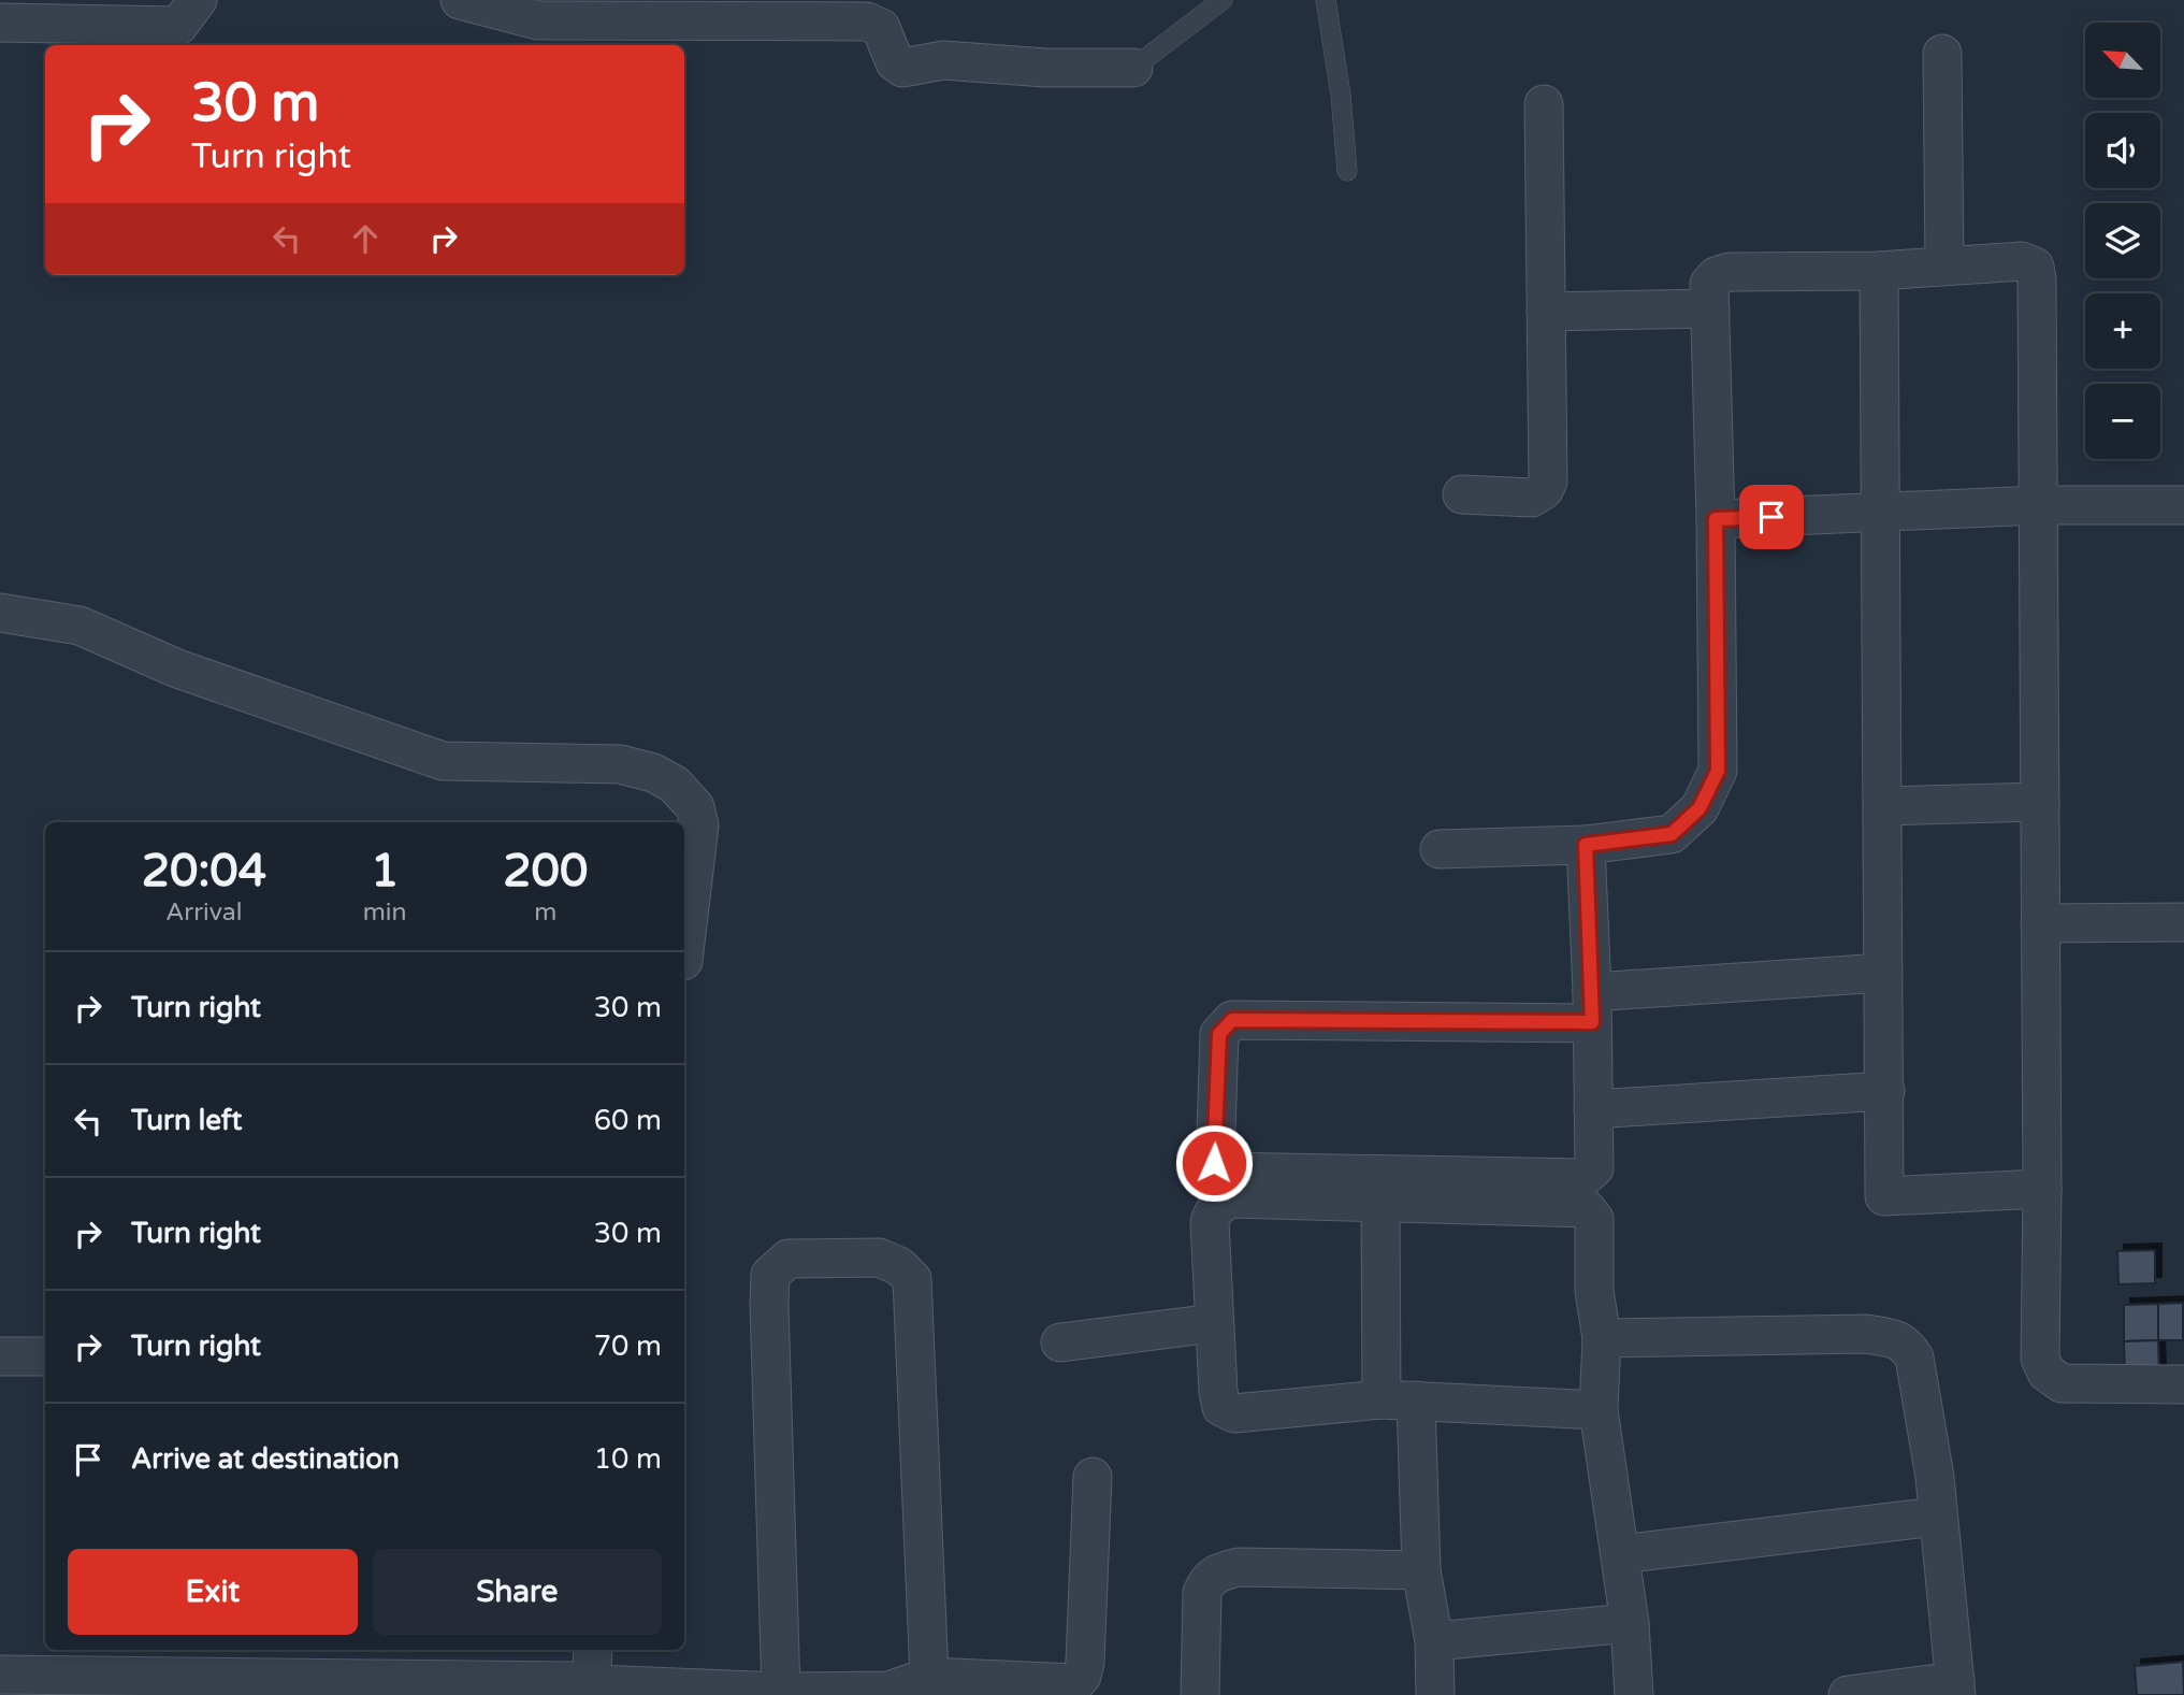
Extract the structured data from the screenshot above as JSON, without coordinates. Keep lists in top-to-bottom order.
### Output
{
  "north": "top left",
  "page": {
    "map_buttons": ["+", "−"],
    "turn": ["30 m", "Turn right"],
    "eta": [
      "20:04",
      "Arrival",
      "1",
      "min",
      "200",
      "m"
    ],
    "list": [
      {
        "name": "Turn right",
        "value": "30 m"
      },
      {
        "name": "Turn left",
        "value": "60 m"
      },
      {
        "name": "Turn right",
        "value": "30 m"
      },
      {
        "name": "Turn right",
        "value": "70 m"
      },
      {
        "name": "Arrive at destination",
        "value": "10 m"
      }
    ],
    "buttons": ["Exit", "Share"]
  }
}
